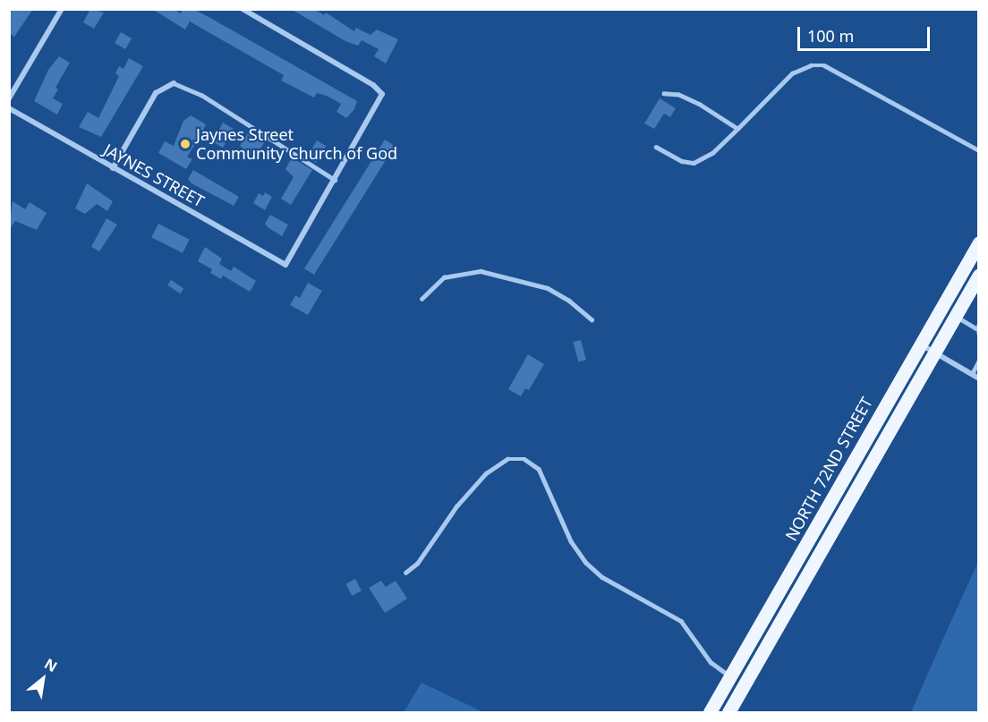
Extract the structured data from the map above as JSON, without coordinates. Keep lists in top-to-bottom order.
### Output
{
  "streets": {
    "main road": ["NORTH 72ND STREET"],
    "street": ["JAYNES STREET"]
  },
  "places": ["Jaynes Street Community Church of God"],
  "scale_bar": "100 m",
  "north": "top right"
}
